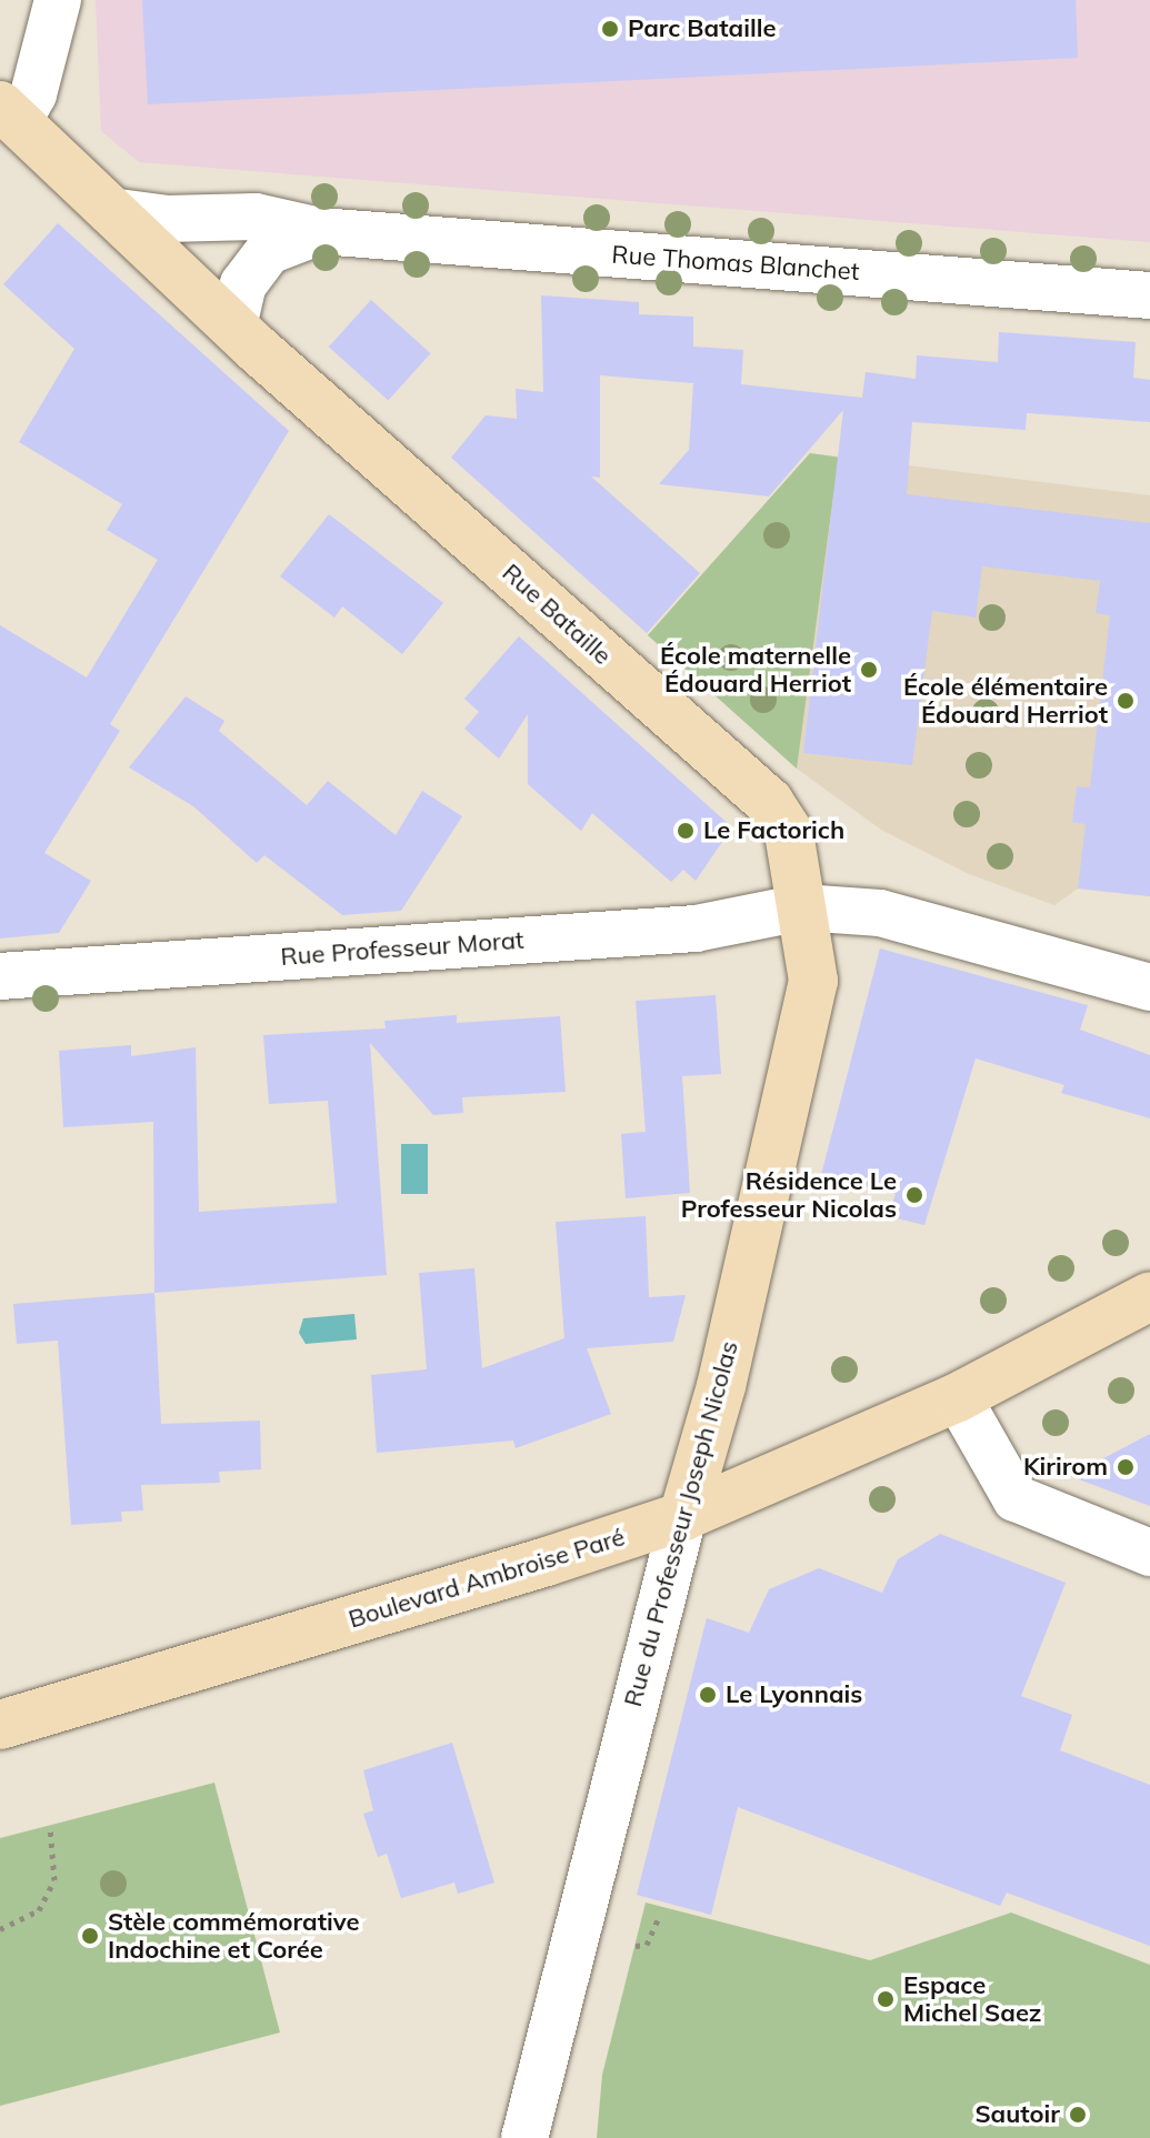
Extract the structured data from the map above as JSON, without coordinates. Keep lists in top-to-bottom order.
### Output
{
  "streets": {
    "street": [
      "Rue Thomas Blanchet",
      "Rue Bataille",
      "Rue Professeur Morat",
      "Rue du Professeur Joseph Nicolas",
      "Boulevard Ambroise Paré"
    ]
  },
  "crossings": [
    ["Rue Thomas Blanchet", "Rue Bataille"],
    ["Rue Bataille", "Rue Professeur Morat"],
    ["Rue Bataille", "Rue du Professeur Joseph Nicolas"],
    ["Rue Professeur Morat", "Rue du Professeur Joseph Nicolas"],
    ["Rue du Professeur Joseph Nicolas", "Boulevard Ambroise Paré"]
  ],
  "places": [
    "Parc Bataille",
    "École maternelle Édouard Herriot",
    "École élémentaire Édouard Herriot",
    "Le Factorich",
    "Résidence Le Professeur Nicolas",
    "Kirirom",
    "Le Lyonnais",
    "Stèle commémorative Indochine et Corée",
    "Espace Michel Saez",
    "Sautoir"
  ]
}
